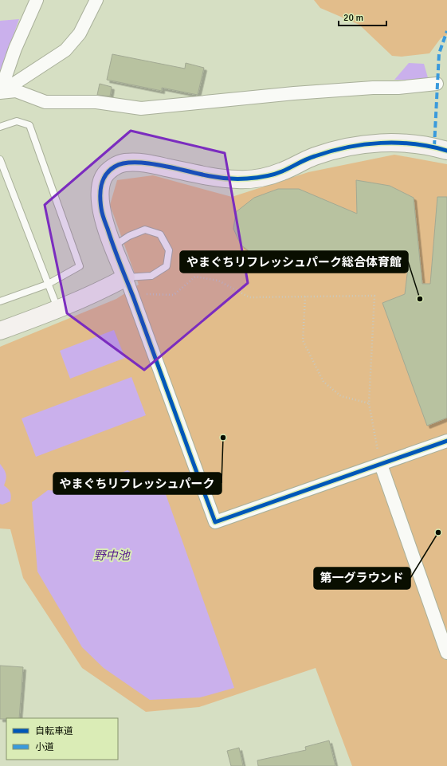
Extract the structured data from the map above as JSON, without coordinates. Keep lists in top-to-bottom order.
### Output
{
  "water": ["野中池"],
  "places": ["やまぐちリフレッシュパーク総合体育館", "やまぐちリフレッシュパーク", "第一グラウンド"],
  "legend": ["自転車道", "小道"],
  "scale_bar": "20 m"
}
